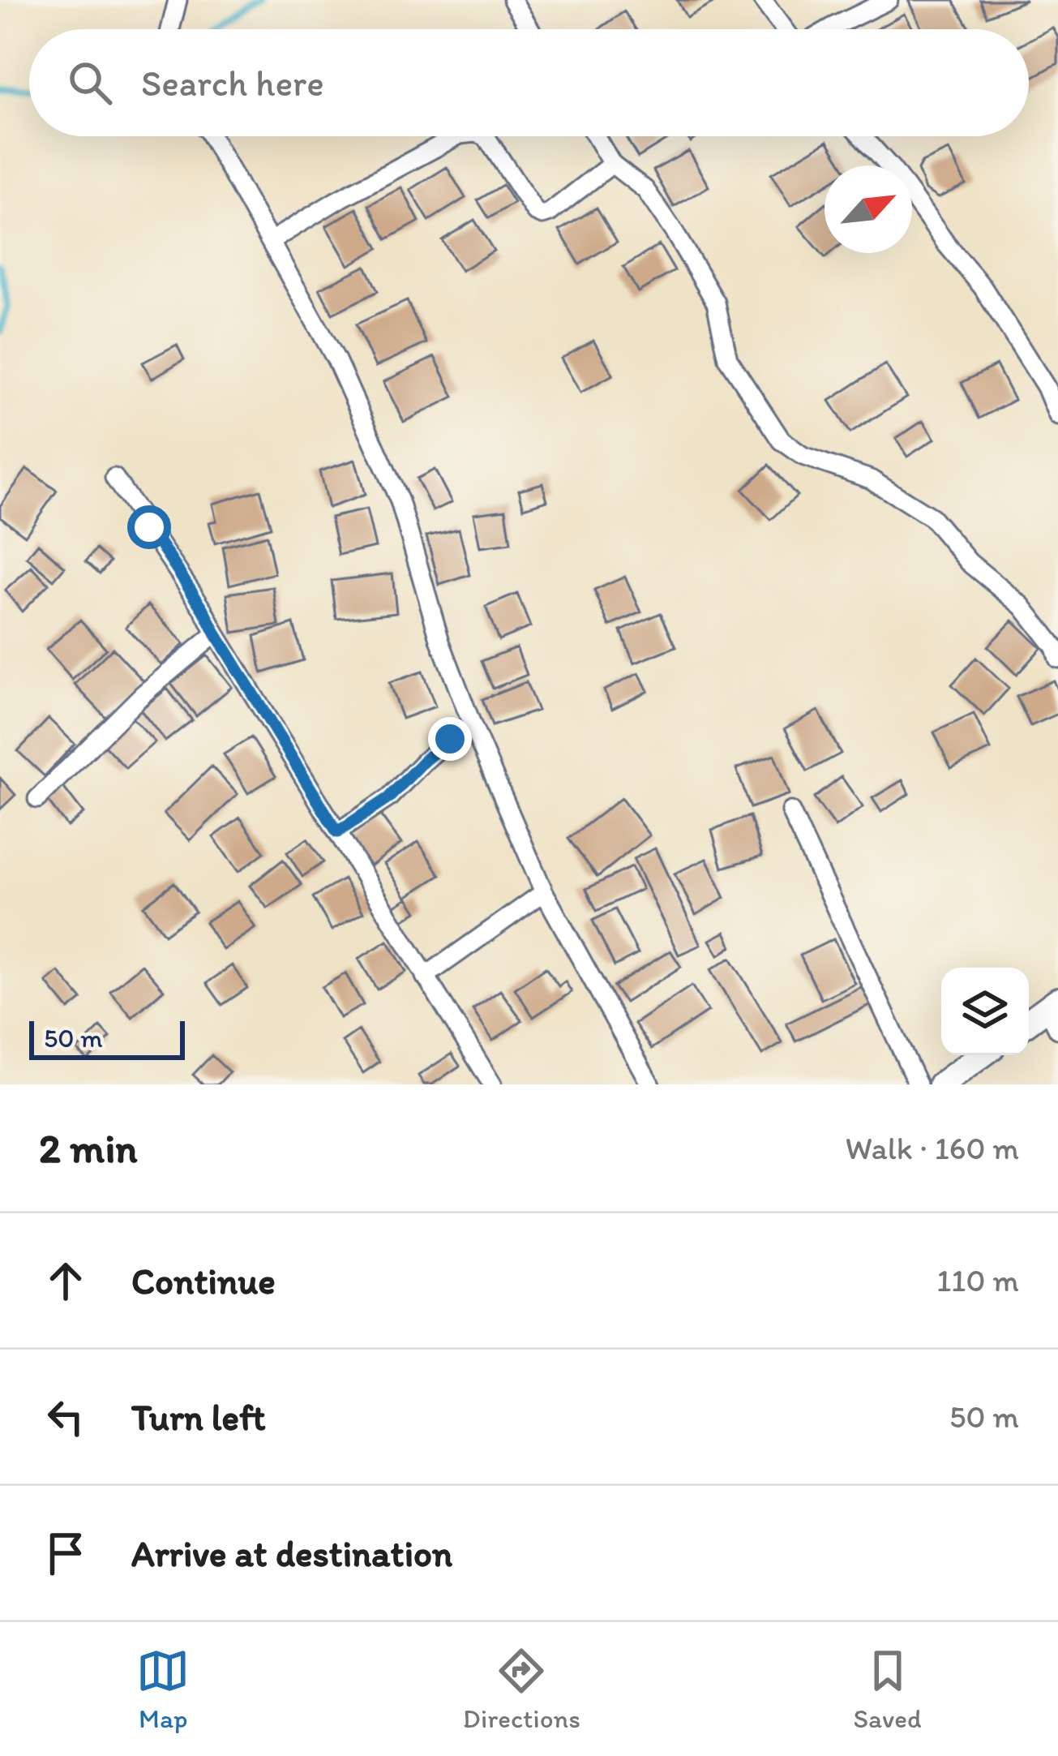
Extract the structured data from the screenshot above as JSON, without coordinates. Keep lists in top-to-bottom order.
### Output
{
  "scale_bar": "50 m",
  "north": "top right",
  "page": {
    "search": "Search here",
    "scale": "50 m",
    "heading": ["2 min", "Walk · 160 m"],
    "list": [
      ["Continue", "110 m"],
      ["Turn left", "50 m"],
      "Arrive at destination"
    ],
    "nav": ["Map", "Directions", "Saved"]
  }
}
